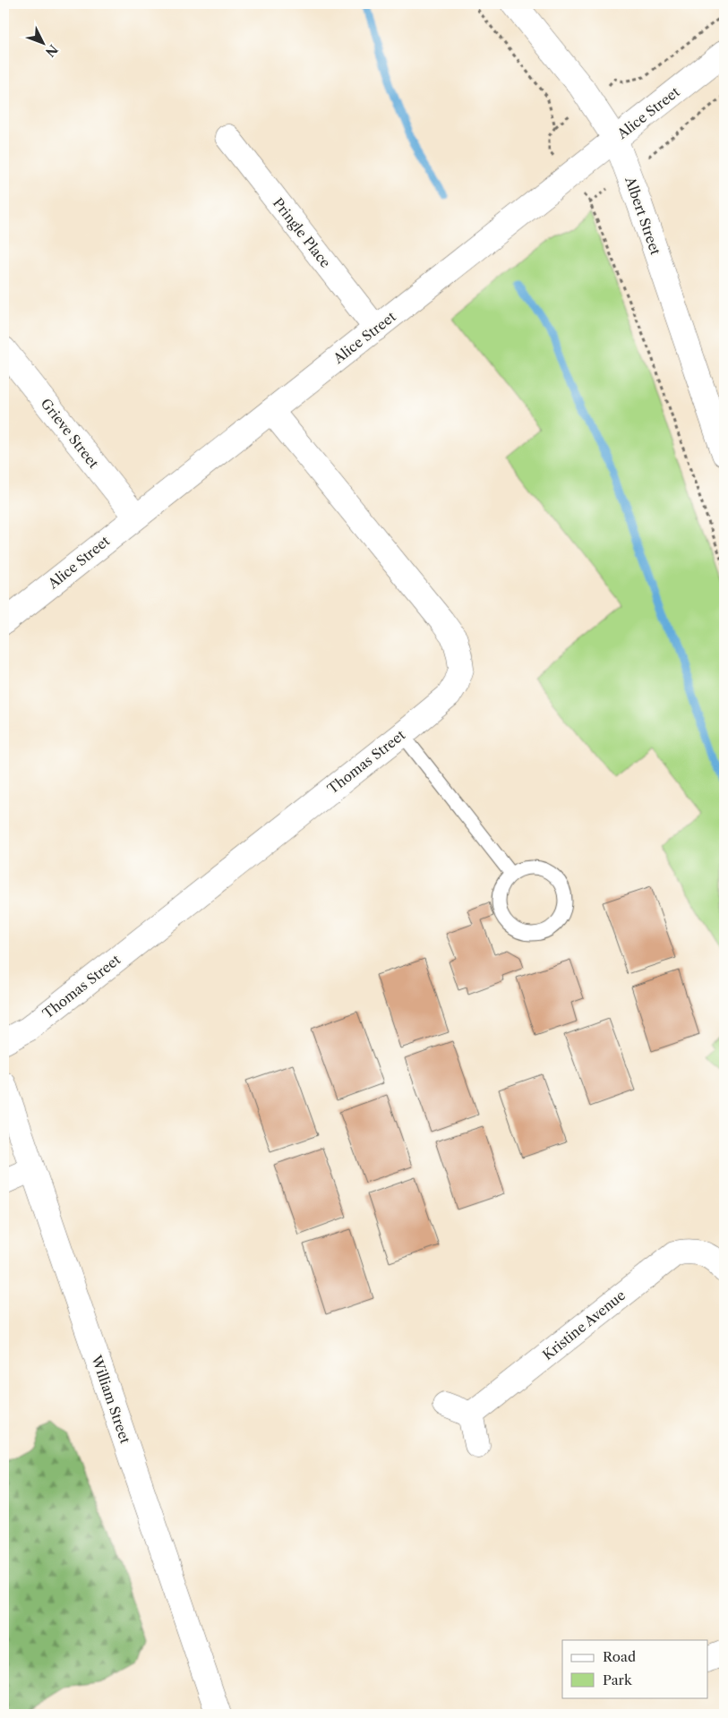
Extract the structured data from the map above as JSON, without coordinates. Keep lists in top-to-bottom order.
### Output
{
  "streets": {
    "street": [
      "Alice Street",
      "Albert Street",
      "Pringle Place",
      "Grieve Street",
      "Thomas Street",
      "Kristine Avenue",
      "William Street"
    ]
  },
  "crossings": [
    ["Alice Street", "Albert Street"],
    ["Alice Street", "Pringle Place"],
    ["Alice Street", "Grieve Street"],
    ["Alice Street", "Thomas Street"]
  ],
  "legend": ["Road", "Park"],
  "north": "bottom right"
}
